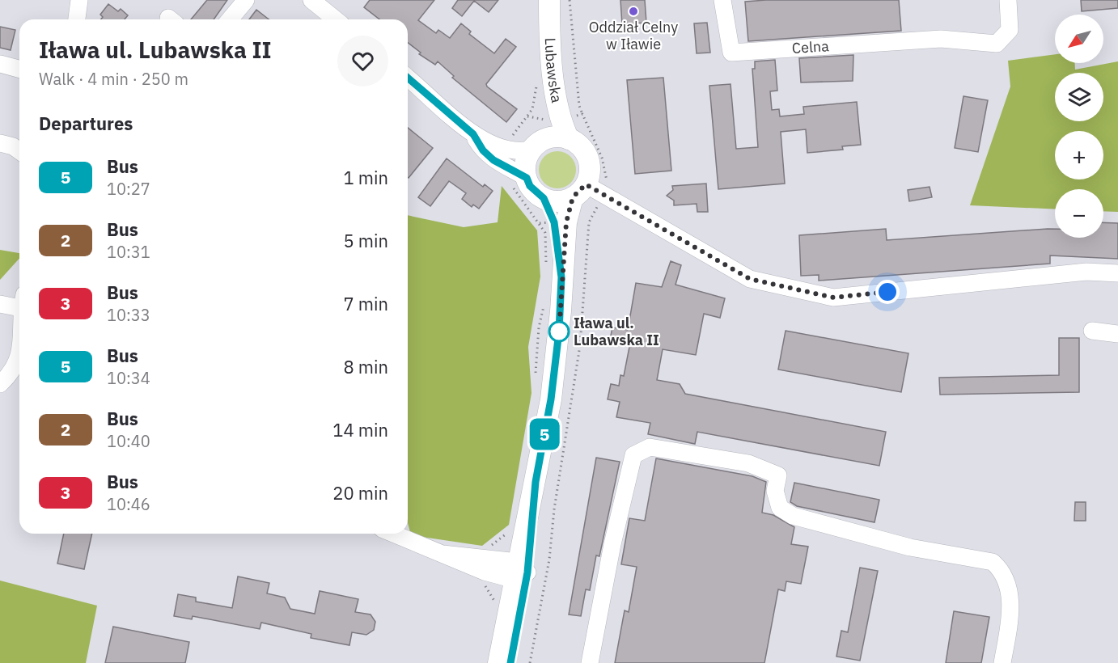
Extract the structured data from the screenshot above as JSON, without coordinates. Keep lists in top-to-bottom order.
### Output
{
  "streets": {
    "main road": ["Lubawska"],
    "street": ["Celna"]
  },
  "places": ["Oddział Celny w Iławie", "Iława ul. Lubawska II"],
  "lines": ["bus line 5"],
  "north": "bottom left",
  "page": {
    "on_map": "5",
    "map_buttons": ["+", "−"],
    "heading": [
      ["Iława ul. Lubawska II", "Walk · 4 min · 250 m"],
      "Departures"
    ],
    "list": [
      {
        "mark": "5",
        "name": "Bus",
        "note": "10:27",
        "value": "1 min"
      },
      {
        "mark": "2",
        "name": "Bus",
        "note": "10:31",
        "value": "5 min"
      },
      {
        "mark": "3",
        "name": "Bus",
        "note": "10:33",
        "value": "7 min"
      },
      {
        "mark": "5",
        "name": "Bus",
        "note": "10:34",
        "value": "8 min"
      },
      {
        "mark": "2",
        "name": "Bus",
        "note": "10:40",
        "value": "14 min"
      },
      {
        "mark": "3",
        "name": "Bus",
        "note": "10:46",
        "value": "20 min"
      }
    ]
  }
}
